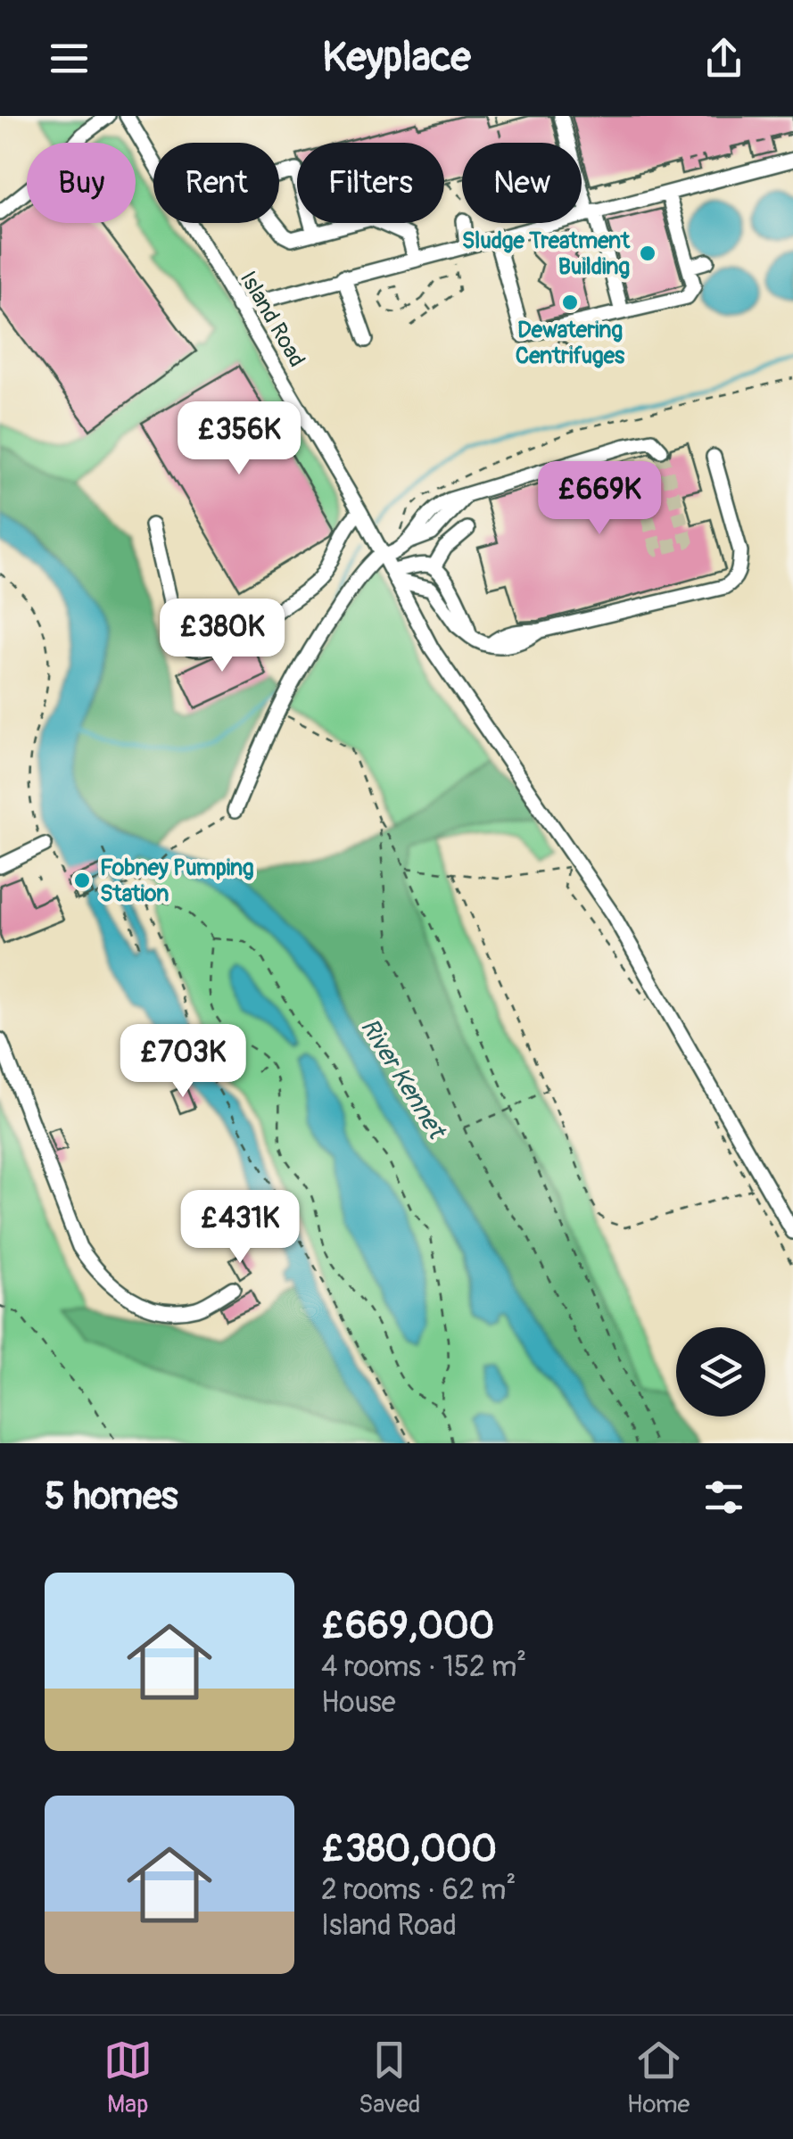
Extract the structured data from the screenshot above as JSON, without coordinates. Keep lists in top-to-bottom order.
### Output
{
  "streets": {
    "street": ["Island Road"]
  },
  "water": ["River Kennet"],
  "places": ["Sludge Treatment Building", "Dewatering Centrifuges", "Fobney Pumping Station"],
  "page": {
    "header": "Keyplace",
    "chip": [
      "Buy",
      "Rent",
      "Filters",
      "New"
    ],
    "price": [
      "£356K",
      "£669K",
      "£380K",
      "£703K",
      "£431K"
    ],
    "heading": "5 homes",
    "list": [
      {
        "name": "£669,000",
        "note": "4 rooms · 152 m² · House"
      },
      {
        "name": "£380,000",
        "note": "2 rooms · 62 m² · Island Road"
      }
    ],
    "tabs": ["Map", "Saved", "Home"]
  }
}
